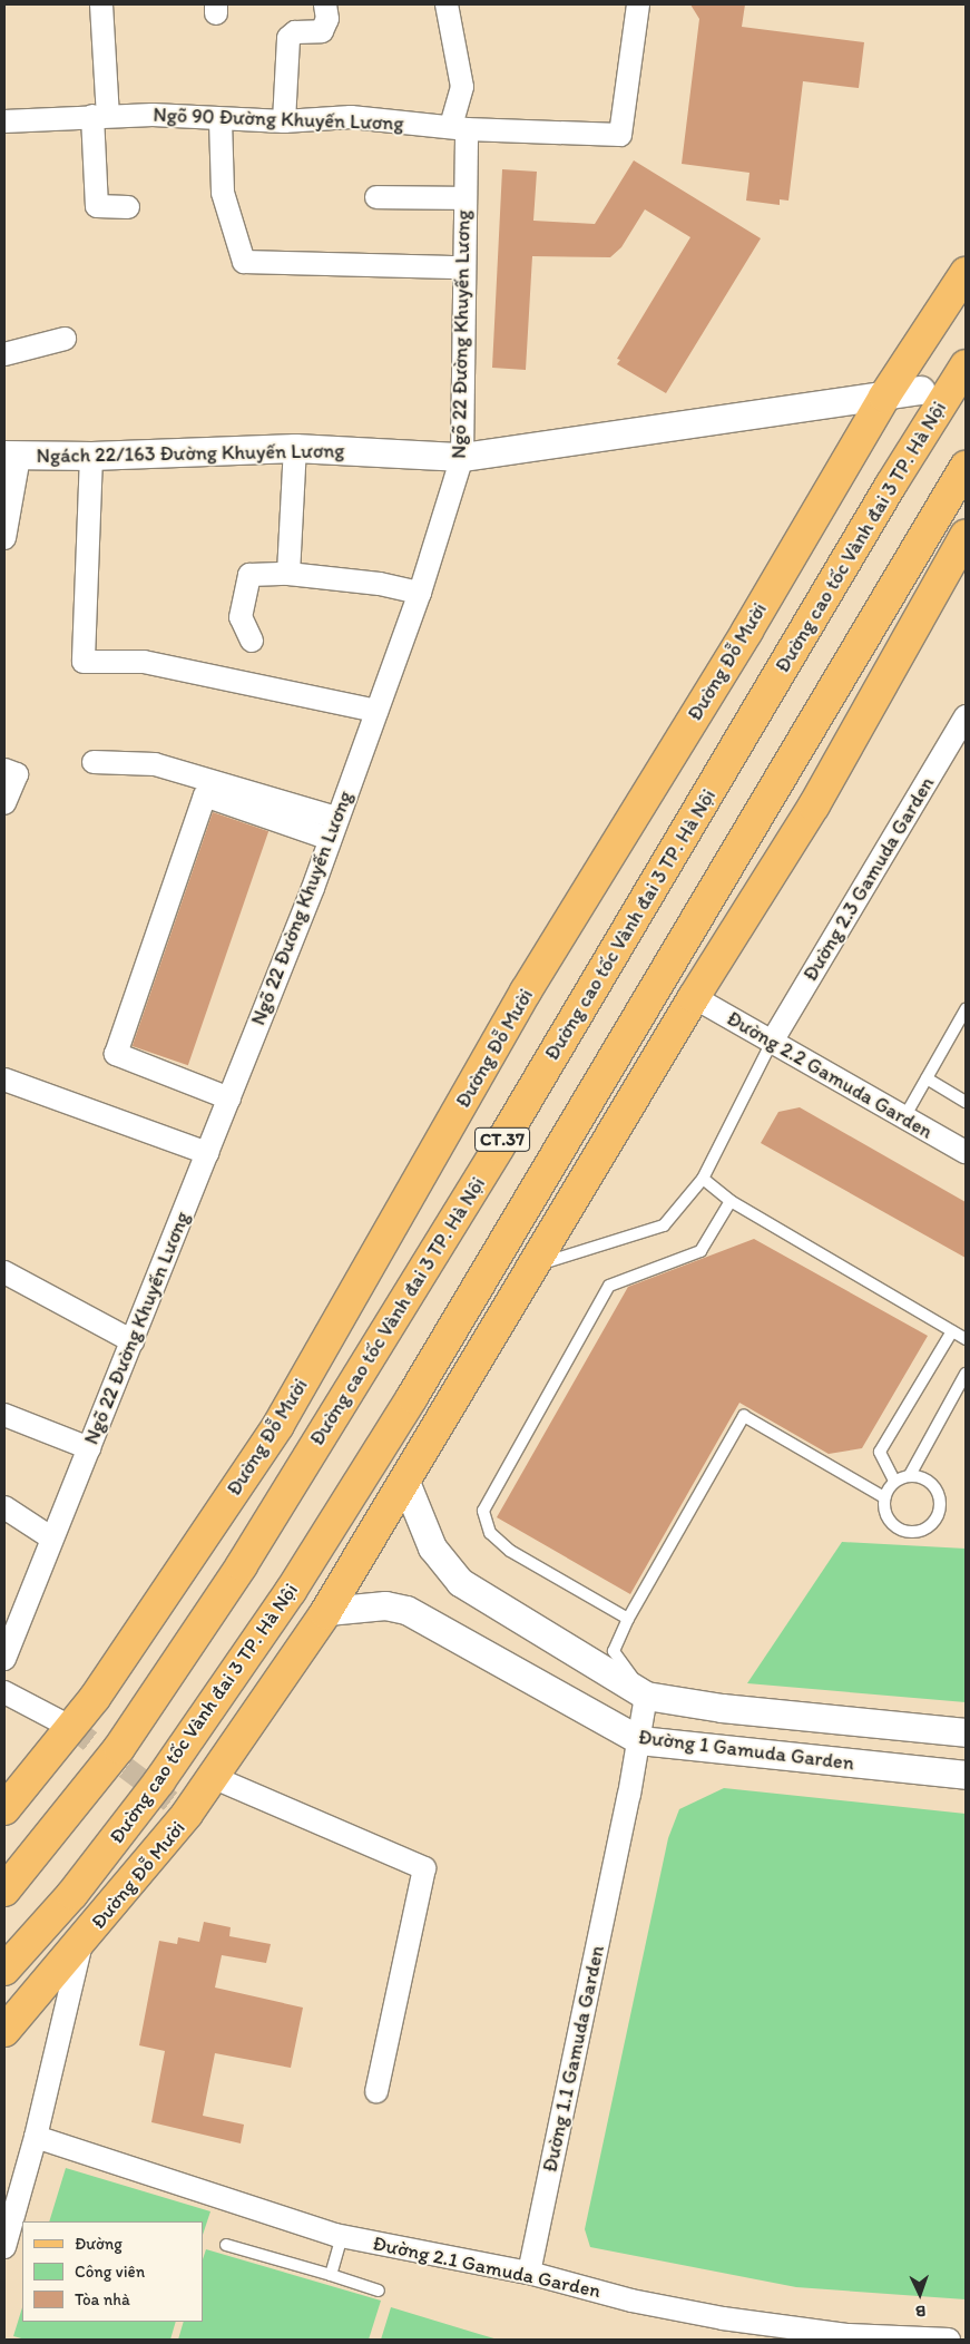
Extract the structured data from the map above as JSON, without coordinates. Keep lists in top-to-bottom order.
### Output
{
  "streets": {
    "main road": ["Đường cao tốc Vành đai 3 TP. Hà Nội", "Đường Đỗ Mười", "CT.37"],
    "street": [
      "Ngõ 90 Đường Khuyến Lương",
      "Ngõ 22 Đường Khuyến Lương",
      "Ngách 22/163 Đường Khuyến Lương",
      "Đường 2.3 Gamuda Garden",
      "Đường 2.2 Gamuda Garden",
      "Đường 1 Gamuda Garden",
      "Đường 1.1 Gamuda Garden",
      "Đường 2.1 Gamuda Garden"
    ]
  },
  "crossings": [
    ["Ngõ 90 Đường Khuyến Lương", "Ngõ 22 Đường Khuyến Lương"],
    ["Ngõ 22 Đường Khuyến Lương", "Ngách 22/163 Đường Khuyến Lương"],
    ["Ngách 22/163 Đường Khuyến Lương", "Đường Đỗ Mười"],
    ["Đường Đỗ Mười", "Đường 2.2 Gamuda Garden"],
    ["Đường Đỗ Mười", "Đường 1 Gamuda Garden"],
    ["Đường 2.3 Gamuda Garden", "Đường 2.2 Gamuda Garden"],
    ["Đường 1 Gamuda Garden", "Đường 1.1 Gamuda Garden"],
    ["Đường 1.1 Gamuda Garden", "Đường 2.1 Gamuda Garden"]
  ],
  "legend": ["Đường", "Công viên", "Tòa nhà"],
  "north": "bottom"
}
